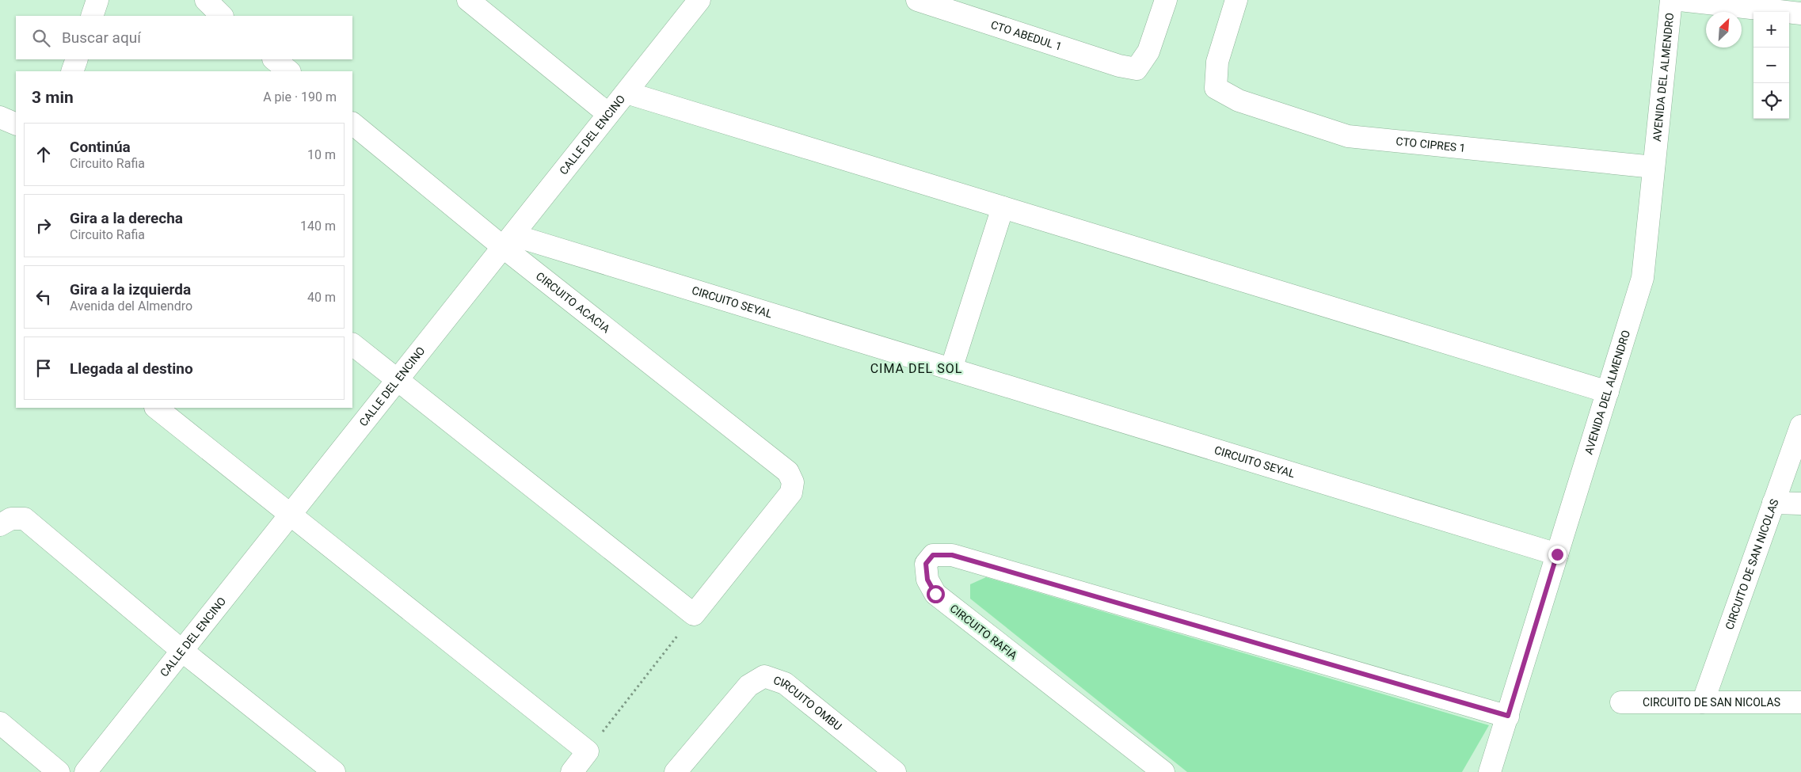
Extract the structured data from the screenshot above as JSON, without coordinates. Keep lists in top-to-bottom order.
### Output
{
  "streets": {
    "street": [
      "CTO ABEDUL 1",
      "AVENIDA DEL ALMENDRO",
      "CALLE DEL ENCINO",
      "CTO CIPRES 1",
      "CIRCUITO ACACIA",
      "CIRCUITO SEYAL",
      "CIRCUITO DE SAN NICOLAS",
      "CIRCUITO RAFIA",
      "CIRCUITO OMBU"
    ]
  },
  "crossings": [
    ["AVENIDA DEL ALMENDRO", "CTO CIPRES 1"],
    ["AVENIDA DEL ALMENDRO", "CIRCUITO SEYAL"],
    ["AVENIDA DEL ALMENDRO", "CIRCUITO RAFIA"],
    ["CALLE DEL ENCINO", "CIRCUITO ACACIA"],
    ["CALLE DEL ENCINO", "CIRCUITO SEYAL"],
    ["CIRCUITO ACACIA", "CIRCUITO SEYAL"]
  ],
  "districts": ["CIMA DEL SOL"],
  "north": "top right",
  "page": {
    "map_buttons": ["+", "−"],
    "search": "Buscar aquí",
    "heading": ["3 min", "A pie · 190 m"],
    "list": [
      ["Continúa", "Circuito Rafia", "10 m"],
      ["Gira a la derecha", "Circuito Rafia", "140 m"],
      ["Gira a la izquierda", "Avenida del Almendro", "40 m"],
      "Llegada al destino"
    ]
  }
}
